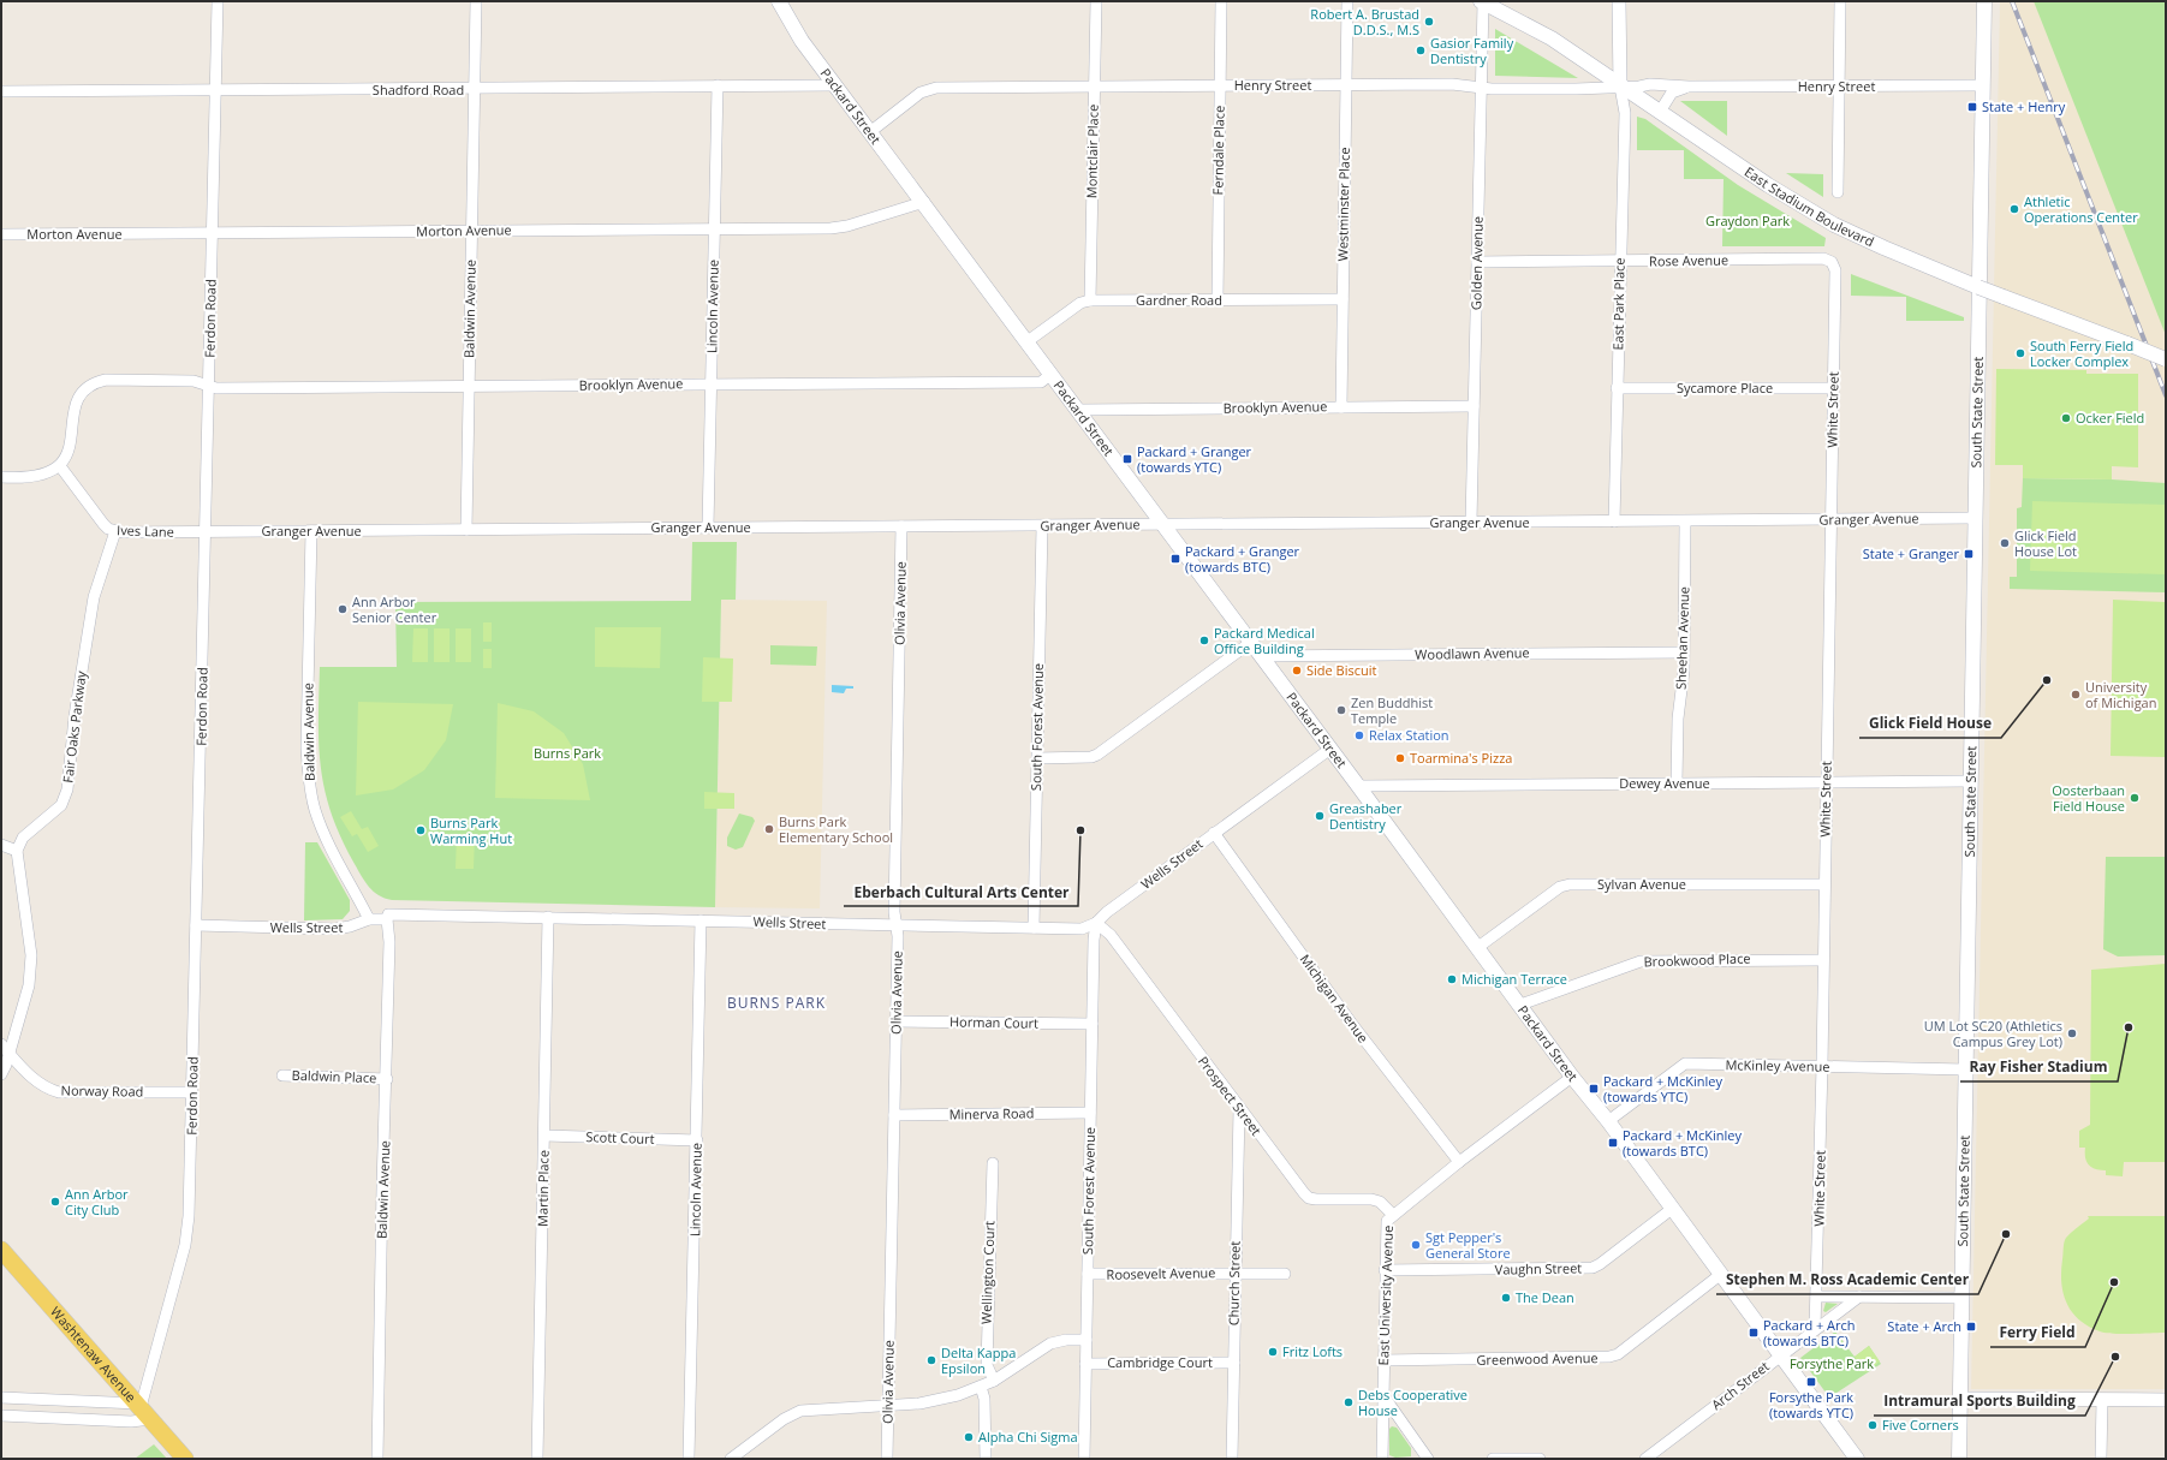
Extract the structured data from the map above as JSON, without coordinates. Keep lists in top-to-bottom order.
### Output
{
  "streets": {
    "main road": [
      "Packard Street",
      "East Stadium Boulevard",
      "South State Street",
      "Washtenaw Avenue"
    ],
    "street": [
      "Henry Street",
      "Shadford Road",
      "Ferndale Place",
      "Montclair Place",
      "Westminster Place",
      "Morton Avenue",
      "Rose Avenue",
      "Golden Avenue",
      "Gardner Road",
      "East Park Place",
      "Lincoln Avenue",
      "Baldwin Avenue",
      "Ferdon Road",
      "Brooklyn Avenue",
      "Sycamore Place",
      "White Street",
      "Granger Avenue",
      "Ives Lane",
      "Olivia Avenue",
      "Sheehan Avenue",
      "Woodlawn Avenue",
      "Fair Oaks Parkway",
      "South Forest Avenue",
      "Dewey Avenue",
      "Wells Street",
      "Sylvan Avenue",
      "Brookwood Place",
      "Michigan Avenue",
      "Horman Court",
      "McKinley Avenue",
      "Baldwin Place",
      "Norway Road",
      "Prospect Street",
      "Minerva Road",
      "Scott Court",
      "Martin Place",
      "Vaughn Street",
      "Wellington Court",
      "Roosevelt Avenue",
      "Church Street",
      "East University Avenue",
      "Greenwood Avenue",
      "Cambridge Court",
      "Arch Street"
    ]
  },
  "crossings": [
    ["Henry Street", "Packard Street"],
    ["Henry Street", "Ferndale Place"],
    ["Henry Street", "Montclair Place"],
    ["Henry Street", "Westminster Place"],
    ["Henry Street", "East Stadium Boulevard"],
    ["Henry Street", "Golden Avenue"],
    ["Henry Street", "East Park Place"],
    ["Henry Street", "South State Street"],
    ["Shadford Road", "Packard Street"],
    ["Shadford Road", "Lincoln Avenue"],
    ["Shadford Road", "Baldwin Avenue"],
    ["Shadford Road", "Ferdon Road"],
    ["Packard Street", "Morton Avenue"],
    ["Packard Street", "Gardner Road"],
    ["Packard Street", "Brooklyn Avenue"],
    ["Packard Street", "Granger Avenue"],
    ["Packard Street", "Woodlawn Avenue"],
    ["Packard Street", "Dewey Avenue"],
    ["Packard Street", "Wells Street"],
    ["Packard Street", "Sylvan Avenue"],
    ["Packard Street", "Brookwood Place"],
    ["Packard Street", "McKinley Avenue"],
    ["Packard Street", "Vaughn Street"],
    ["Packard Street", "East University Avenue"],
    ["Packard Street", "Greenwood Avenue"],
    ["Packard Street", "Arch Street"],
    ["Ferndale Place", "Gardner Road"],
    ["Montclair Place", "Gardner Road"],
    ["Westminster Place", "Gardner Road"],
    ["Westminster Place", "Brooklyn Avenue"],
    ["East Stadium Boulevard", "Golden Avenue"],
    ["East Stadium Boulevard", "East Park Place"],
    ["Morton Avenue", "Lincoln Avenue"],
    ["Morton Avenue", "Baldwin Avenue"],
    ["Morton Avenue", "Ferdon Road"],
    ["Rose Avenue", "Golden Avenue"],
    ["Rose Avenue", "East Park Place"],
    ["Rose Avenue", "White Street"],
    ["Golden Avenue", "Brooklyn Avenue"],
    ["Golden Avenue", "Granger Avenue"],
    ["East Park Place", "Sycamore Place"],
    ["East Park Place", "Granger Avenue"],
    ["Lincoln Avenue", "Brooklyn Avenue"],
    ["Lincoln Avenue", "Granger Avenue"],
    ["Lincoln Avenue", "Wells Street"],
    ["Lincoln Avenue", "Scott Court"],
    ["Baldwin Avenue", "Brooklyn Avenue"],
    ["Baldwin Avenue", "Granger Avenue"],
    ["Baldwin Avenue", "Wells Street"],
    ["Baldwin Avenue", "Baldwin Place"],
    ["Ferdon Road", "Brooklyn Avenue"],
    ["Ferdon Road", "Granger Avenue"],
    ["Ferdon Road", "Ives Lane"],
    ["Ferdon Road", "Wells Street"],
    ["Ferdon Road", "Norway Road"],
    ["Ferdon Road", "Washtenaw Avenue"],
    ["Brooklyn Avenue", "Ives Lane"],
    ["Sycamore Place", "White Street"],
    ["White Street", "Granger Avenue"],
    ["White Street", "Dewey Avenue"],
    ["White Street", "Sylvan Avenue"],
    ["White Street", "Brookwood Place"],
    ["White Street", "McKinley Avenue"],
    ["White Street", "Arch Street"],
    ["South State Street", "Granger Avenue"],
    ["South State Street", "Dewey Avenue"],
    ["South State Street", "McKinley Avenue"],
    ["Granger Avenue", "Ives Lane"],
    ["Granger Avenue", "Olivia Avenue"],
    ["Granger Avenue", "Sheehan Avenue"],
    ["Granger Avenue", "South Forest Avenue"],
    ["Ives Lane", "Fair Oaks Parkway"],
    ["Olivia Avenue", "Wells Street"],
    ["Olivia Avenue", "Horman Court"],
    ["Olivia Avenue", "Minerva Road"],
    ["Sheehan Avenue", "Woodlawn Avenue"],
    ["Sheehan Avenue", "Dewey Avenue"],
    ["South Forest Avenue", "Wells Street"],
    ["South Forest Avenue", "Horman Court"],
    ["South Forest Avenue", "Prospect Street"],
    ["South Forest Avenue", "Minerva Road"],
    ["South Forest Avenue", "Roosevelt Avenue"],
    ["South Forest Avenue", "Cambridge Court"],
    ["Wells Street", "Michigan Avenue"],
    ["Wells Street", "Prospect Street"],
    ["Wells Street", "Martin Place"],
    ["Michigan Avenue", "East University Avenue"],
    ["Prospect Street", "Church Street"],
    ["Prospect Street", "East University Avenue"],
    ["Scott Court", "Martin Place"],
    ["Vaughn Street", "East University Avenue"],
    ["Roosevelt Avenue", "Church Street"],
    ["Church Street", "Cambridge Court"],
    ["East University Avenue", "Greenwood Avenue"]
  ],
  "districts": ["BURNS PARK"],
  "parks": ["Graydon Park", "Burns Park", "Forsythe Park"],
  "places": {
    "other": [
      "Robert A. Brustad D.D.S., M.S",
      "Gasior Family Dentistry",
      "Athletic Operations Center",
      "South Ferry Field Locker Complex",
      "Ocker Field",
      "Glick Field House Lot",
      "Ann Arbor Senior Center",
      "Packard Medical Office Building",
      "Side Biscuit",
      "Glick Field House",
      "University of Michigan",
      "Zen Buddhist Temple",
      "Relax Station",
      "Toarmina's Pizza",
      "Oosterbaan Field House",
      "Greashaber Dentistry",
      "Burns Park Elementary School",
      "Burns Park Warming Hut",
      "Eberbach Cultural Arts Center",
      "Michigan Terrace",
      "Ray Fisher Stadium",
      "UM Lot SC20 (Athletics Campus Grey Lot)",
      "Ann Arbor City Club",
      "Stephen M. Ross Academic Center",
      "Sgt Pepper's General Store",
      "Ferry Field",
      "The Dean",
      "Fritz Lofts",
      "Intramural Sports Building",
      "Delta Kappa Epsilon",
      "Debs Cooperative House",
      "Five Corners",
      "Alpha Chi Sigma"
    ],
    "transit": [
      "State + Henry",
      "Packard + Granger (towards YTC)",
      "State + Granger",
      "Packard + Granger (towards BTC)",
      "Packard + McKinley (towards YTC)",
      "Packard + McKinley (towards BTC)",
      "State + Arch",
      "Packard + Arch (towards BTC)",
      "Forsythe Park (towards YTC)"
    ]
  }
}
